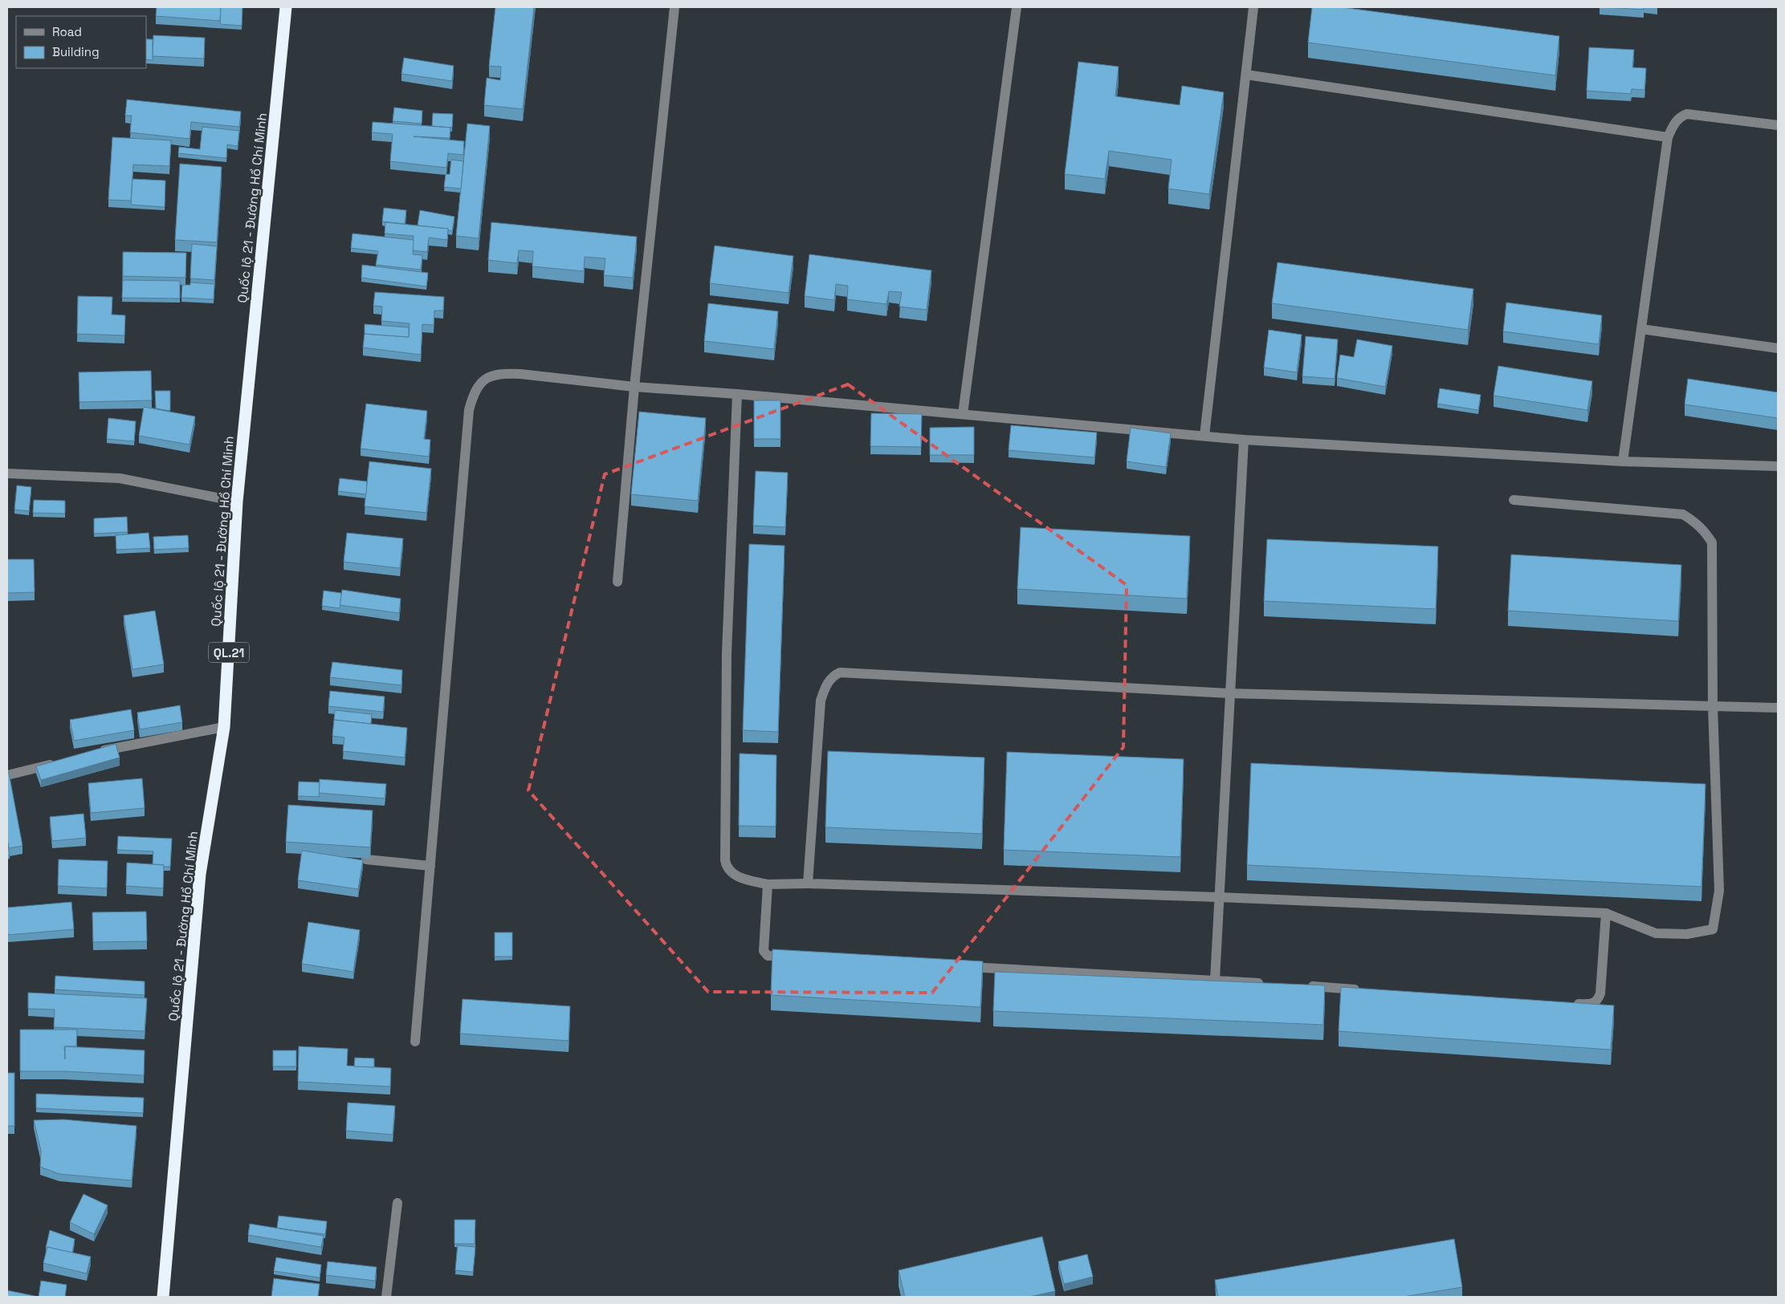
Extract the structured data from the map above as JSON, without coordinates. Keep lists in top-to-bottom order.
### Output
{
  "streets": {
    "highway": ["Quốc lộ 21 - Đường Hồ Chí Minh", "QL.21"]
  },
  "legend": ["Road", "Building"]
}
